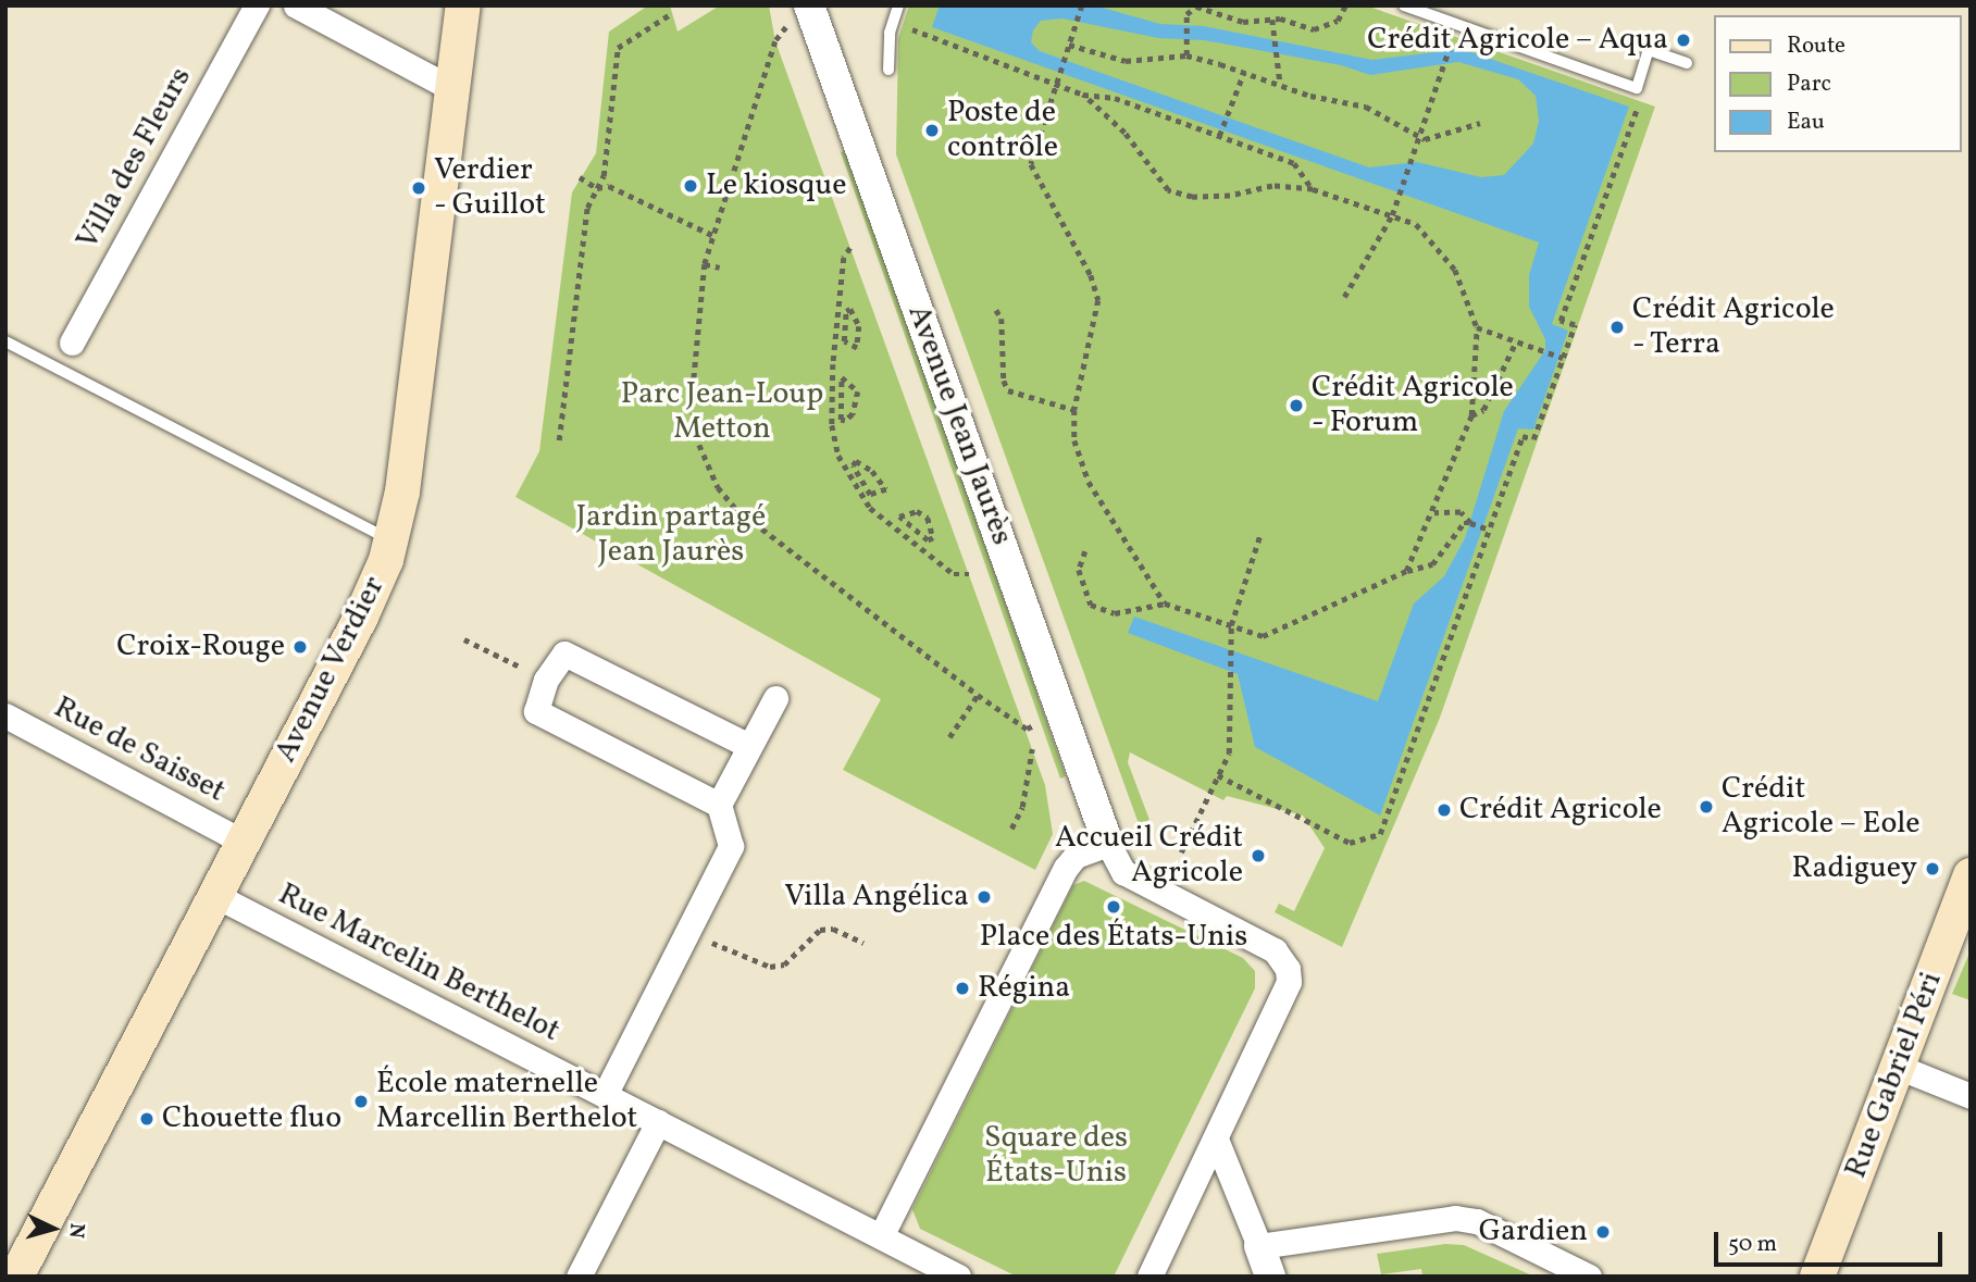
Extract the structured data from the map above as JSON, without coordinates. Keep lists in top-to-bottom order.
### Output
{
  "streets": {
    "main road": ["Avenue Verdier", "Rue Gabriel Péri"],
    "street": [
      "Villa des Fleurs",
      "Avenue Jean Jaurès",
      "Rue de Saisset",
      "Rue Marcelin Berthelot"
    ]
  },
  "crossings": [
    ["Avenue Verdier", "Rue de Saisset"],
    ["Avenue Verdier", "Rue Marcelin Berthelot"]
  ],
  "parks": ["Parc Jean-Loup Metton", "Jardin partagé Jean Jaurès", "Square des États-Unis"],
  "places": [
    "Crédit Agricole − Aqua",
    "Poste de contrôle",
    "Le kiosque",
    "Verdier - Guillot",
    "Crédit Agricole - Terra",
    "Crédit Agricole - Forum",
    "Croix-Rouge",
    "Crédit Agricole − Eole",
    "Crédit Agricole",
    "Accueil Crédit Agricole",
    "Radiguey",
    "Villa Angélica",
    "Place des États-Unis",
    "Régina",
    "École maternelle Marcellin Berthelot",
    "Chouette fluo",
    "Gardien"
  ],
  "legend": ["Route", "Parc", "Eau"],
  "scale_bar": "50 m",
  "north": "right"
}
